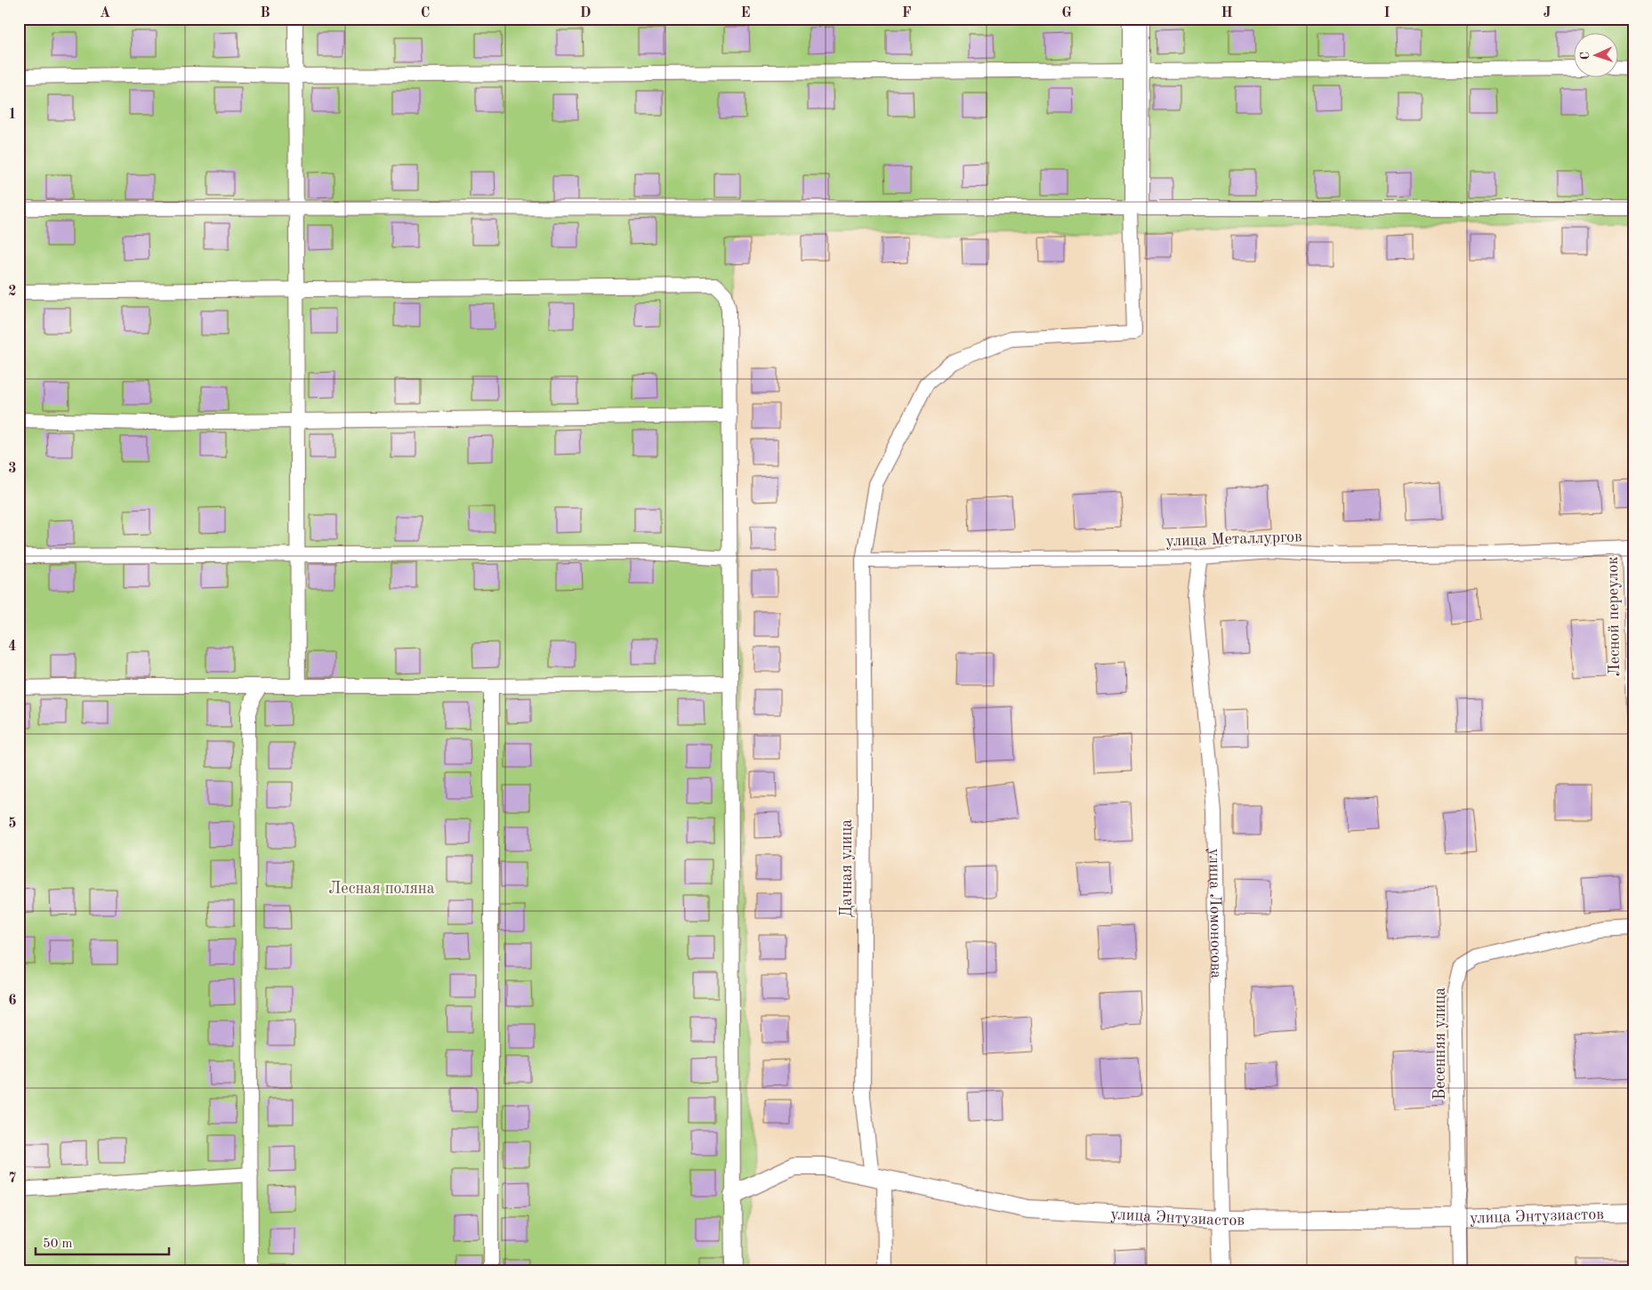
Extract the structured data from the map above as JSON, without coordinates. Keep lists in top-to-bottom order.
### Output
{
  "streets": {
    "street": [
      "улица Металлургов",
      "Лесной переулок",
      "Дачная улица",
      "улица Ломоносова",
      "Весенняя улица",
      "улица Энтузиастов"
    ]
  },
  "crossings": [
    ["улица Металлургов", "Лесной переулок"],
    ["улица Металлургов", "Дачная улица"],
    ["улица Металлургов", "улица Ломоносова"],
    ["Дачная улица", "улица Энтузиастов"],
    ["улица Ломоносова", "улица Энтузиастов"],
    ["Весенняя улица", "улица Энтузиастов"]
  ],
  "parks": ["Лесная поляна"],
  "scale_bar": "50 m",
  "north": "left",
  "grid": {
    "columns": [
      "A",
      "B",
      "C",
      "D",
      "E",
      "F",
      "G",
      "H",
      "I",
      "J"
    ],
    "rows": [
      "1",
      "2",
      "3",
      "4",
      "5",
      "6",
      "7"
    ]
  }
}
